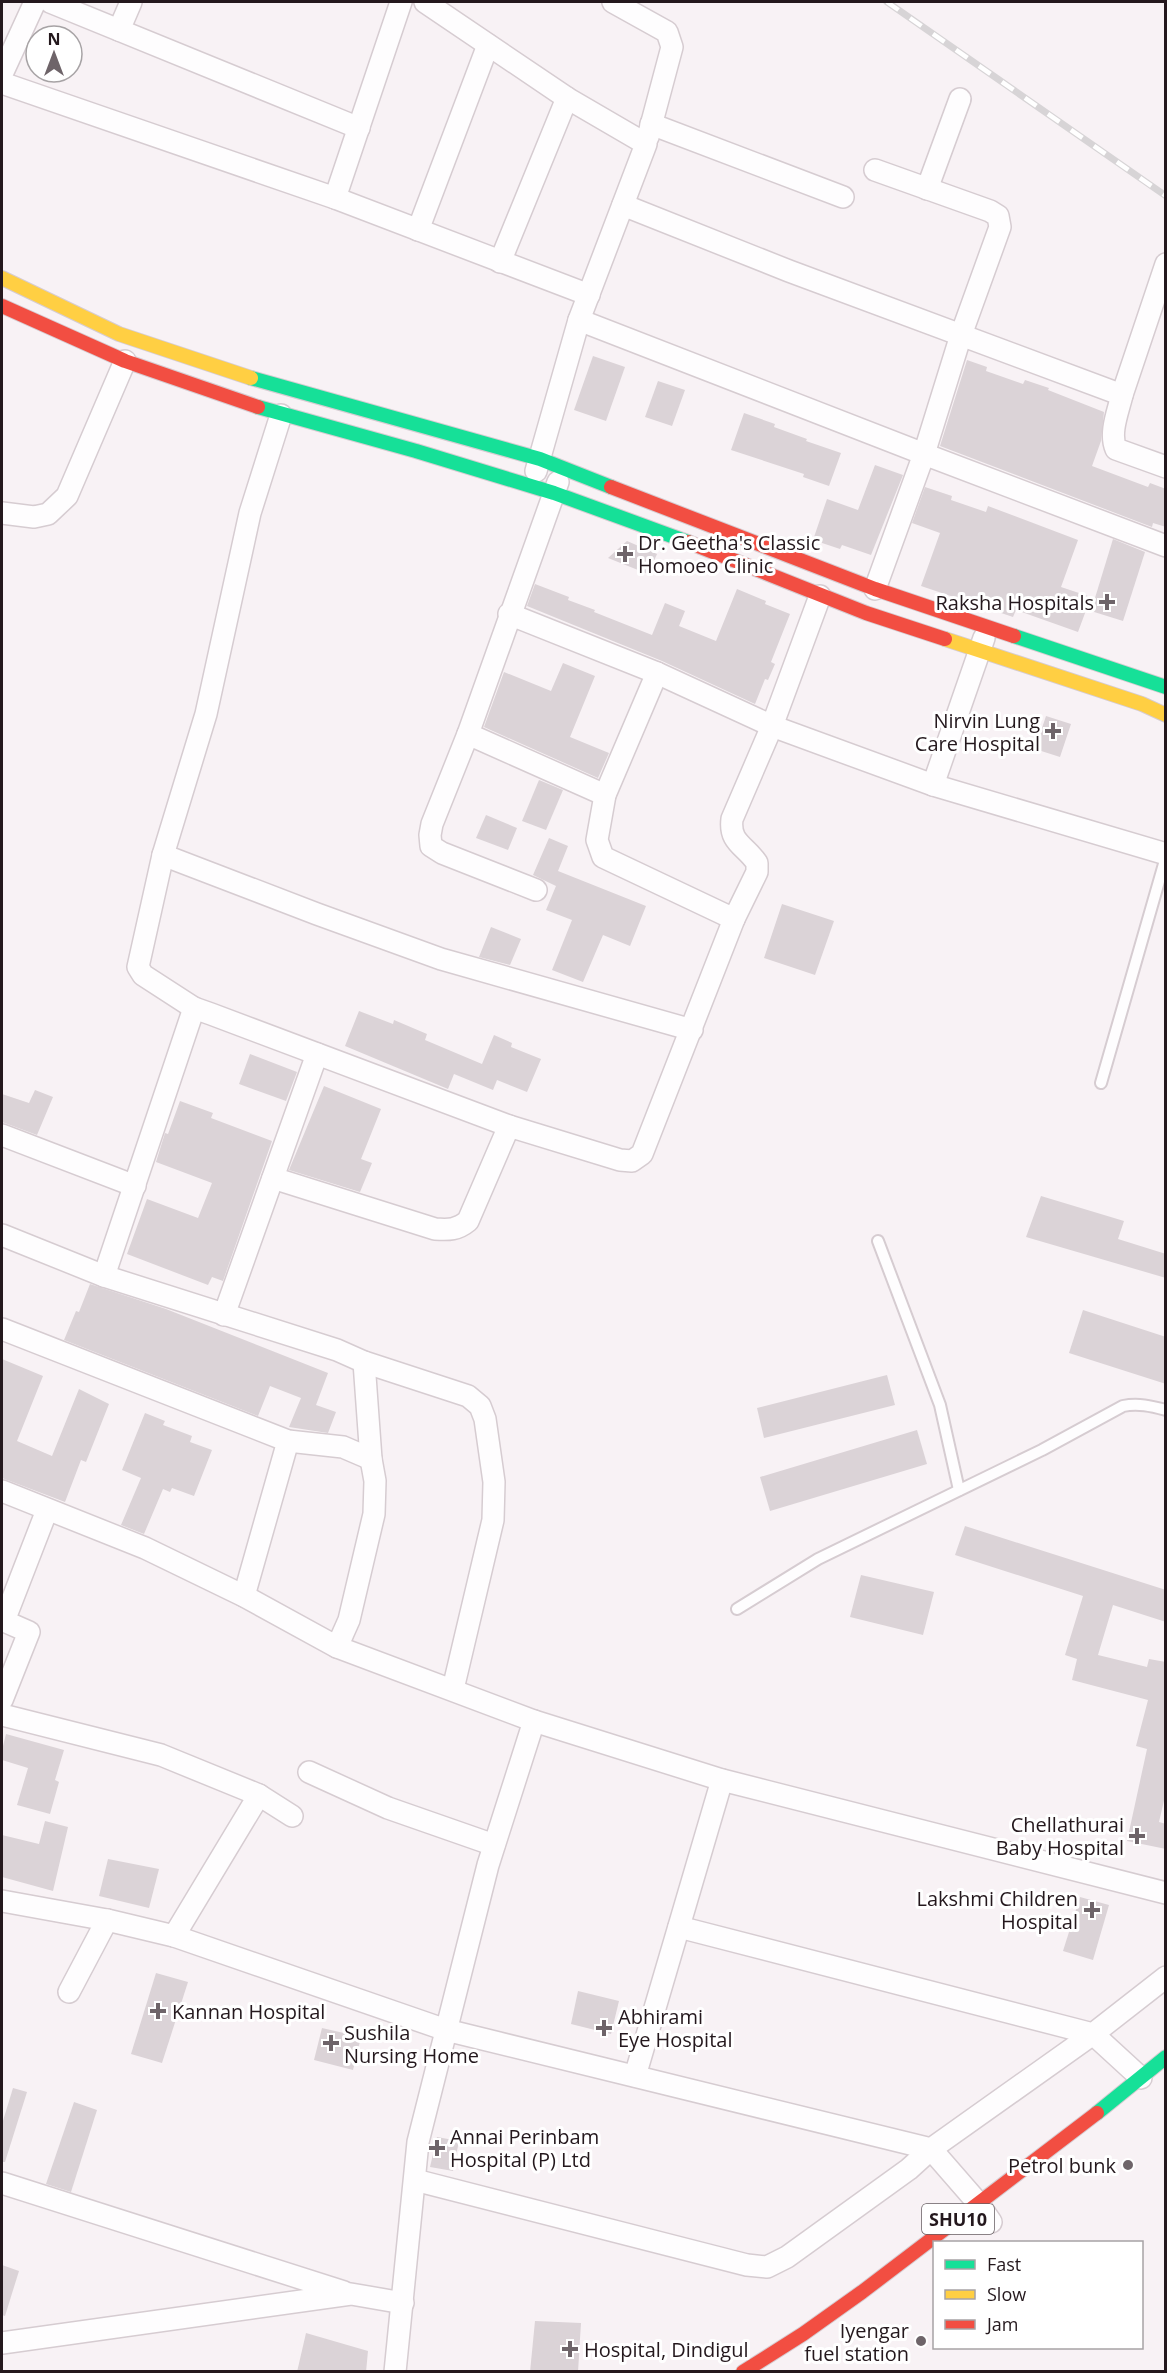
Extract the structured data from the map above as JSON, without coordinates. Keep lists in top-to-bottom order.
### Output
{
  "streets": {
    "main road": ["SHU10"]
  },
  "places": {
    "health": [
      "Dr. Geetha's Classic Homoeo Clinic",
      "Raksha Hospitals",
      "Nirvin Lung Care Hospital",
      "Chellathurai Baby Hospital",
      "Lakshmi Children Hospital",
      "Kannan Hospital",
      "Abhirami Eye Hospital",
      "Sushila Nursing Home",
      "Annai Perinbam Hospital (P) Ltd",
      "Hospital, Dindigul"
    ],
    "other": ["Petrol bunk", "Iyengar fuel station"]
  },
  "legend": ["Fast", "Slow", "Jam"],
  "north": "top"
}
